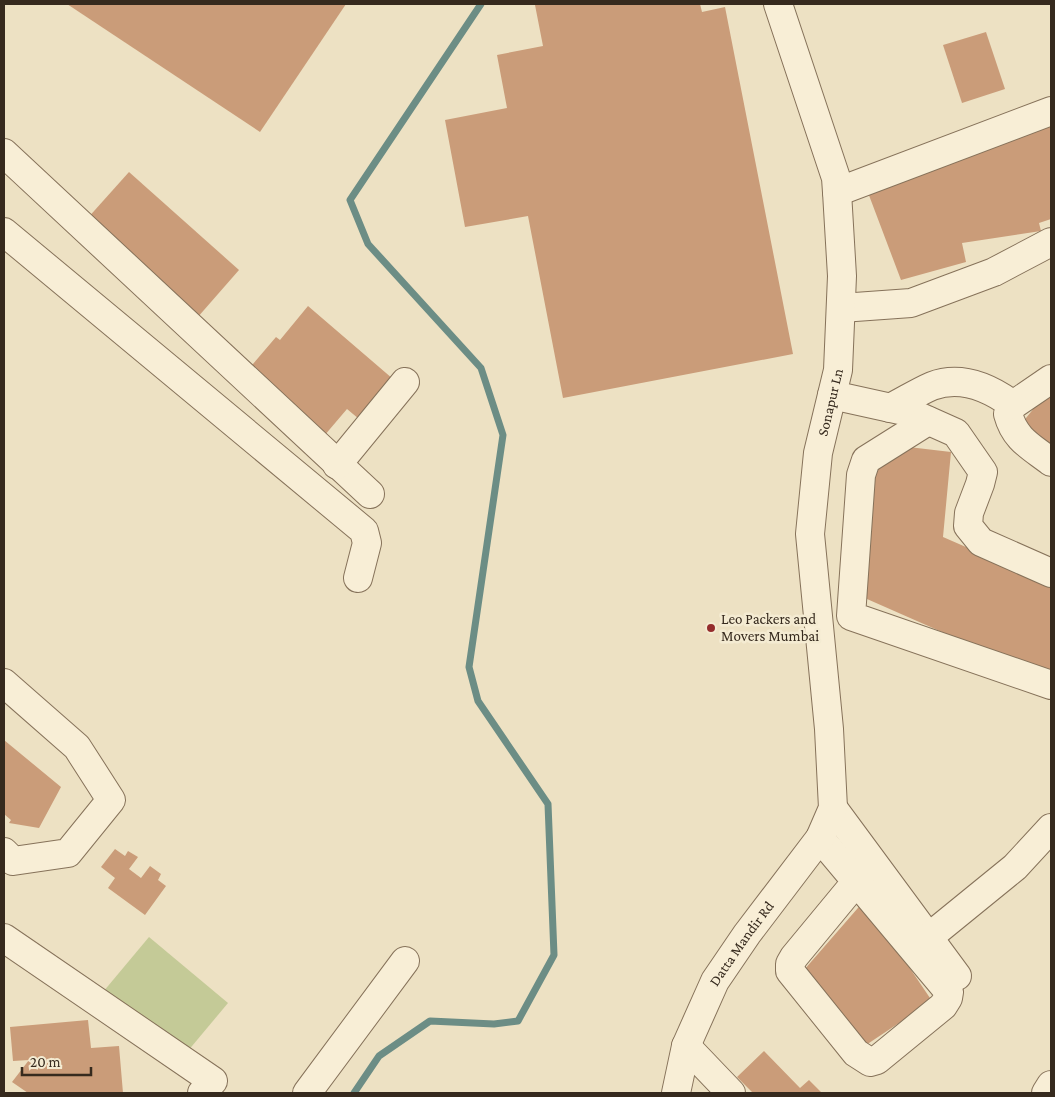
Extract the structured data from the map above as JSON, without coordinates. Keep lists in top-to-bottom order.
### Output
{
  "streets": {
    "street": ["Sonapur Ln", "Datta Mandir Rd"]
  },
  "crossings": [
    ["Sonapur Ln", "Datta Mandir Rd"]
  ],
  "places": ["Leo Packers and Movers Mumbai"],
  "scale_bar": "20 m"
}
